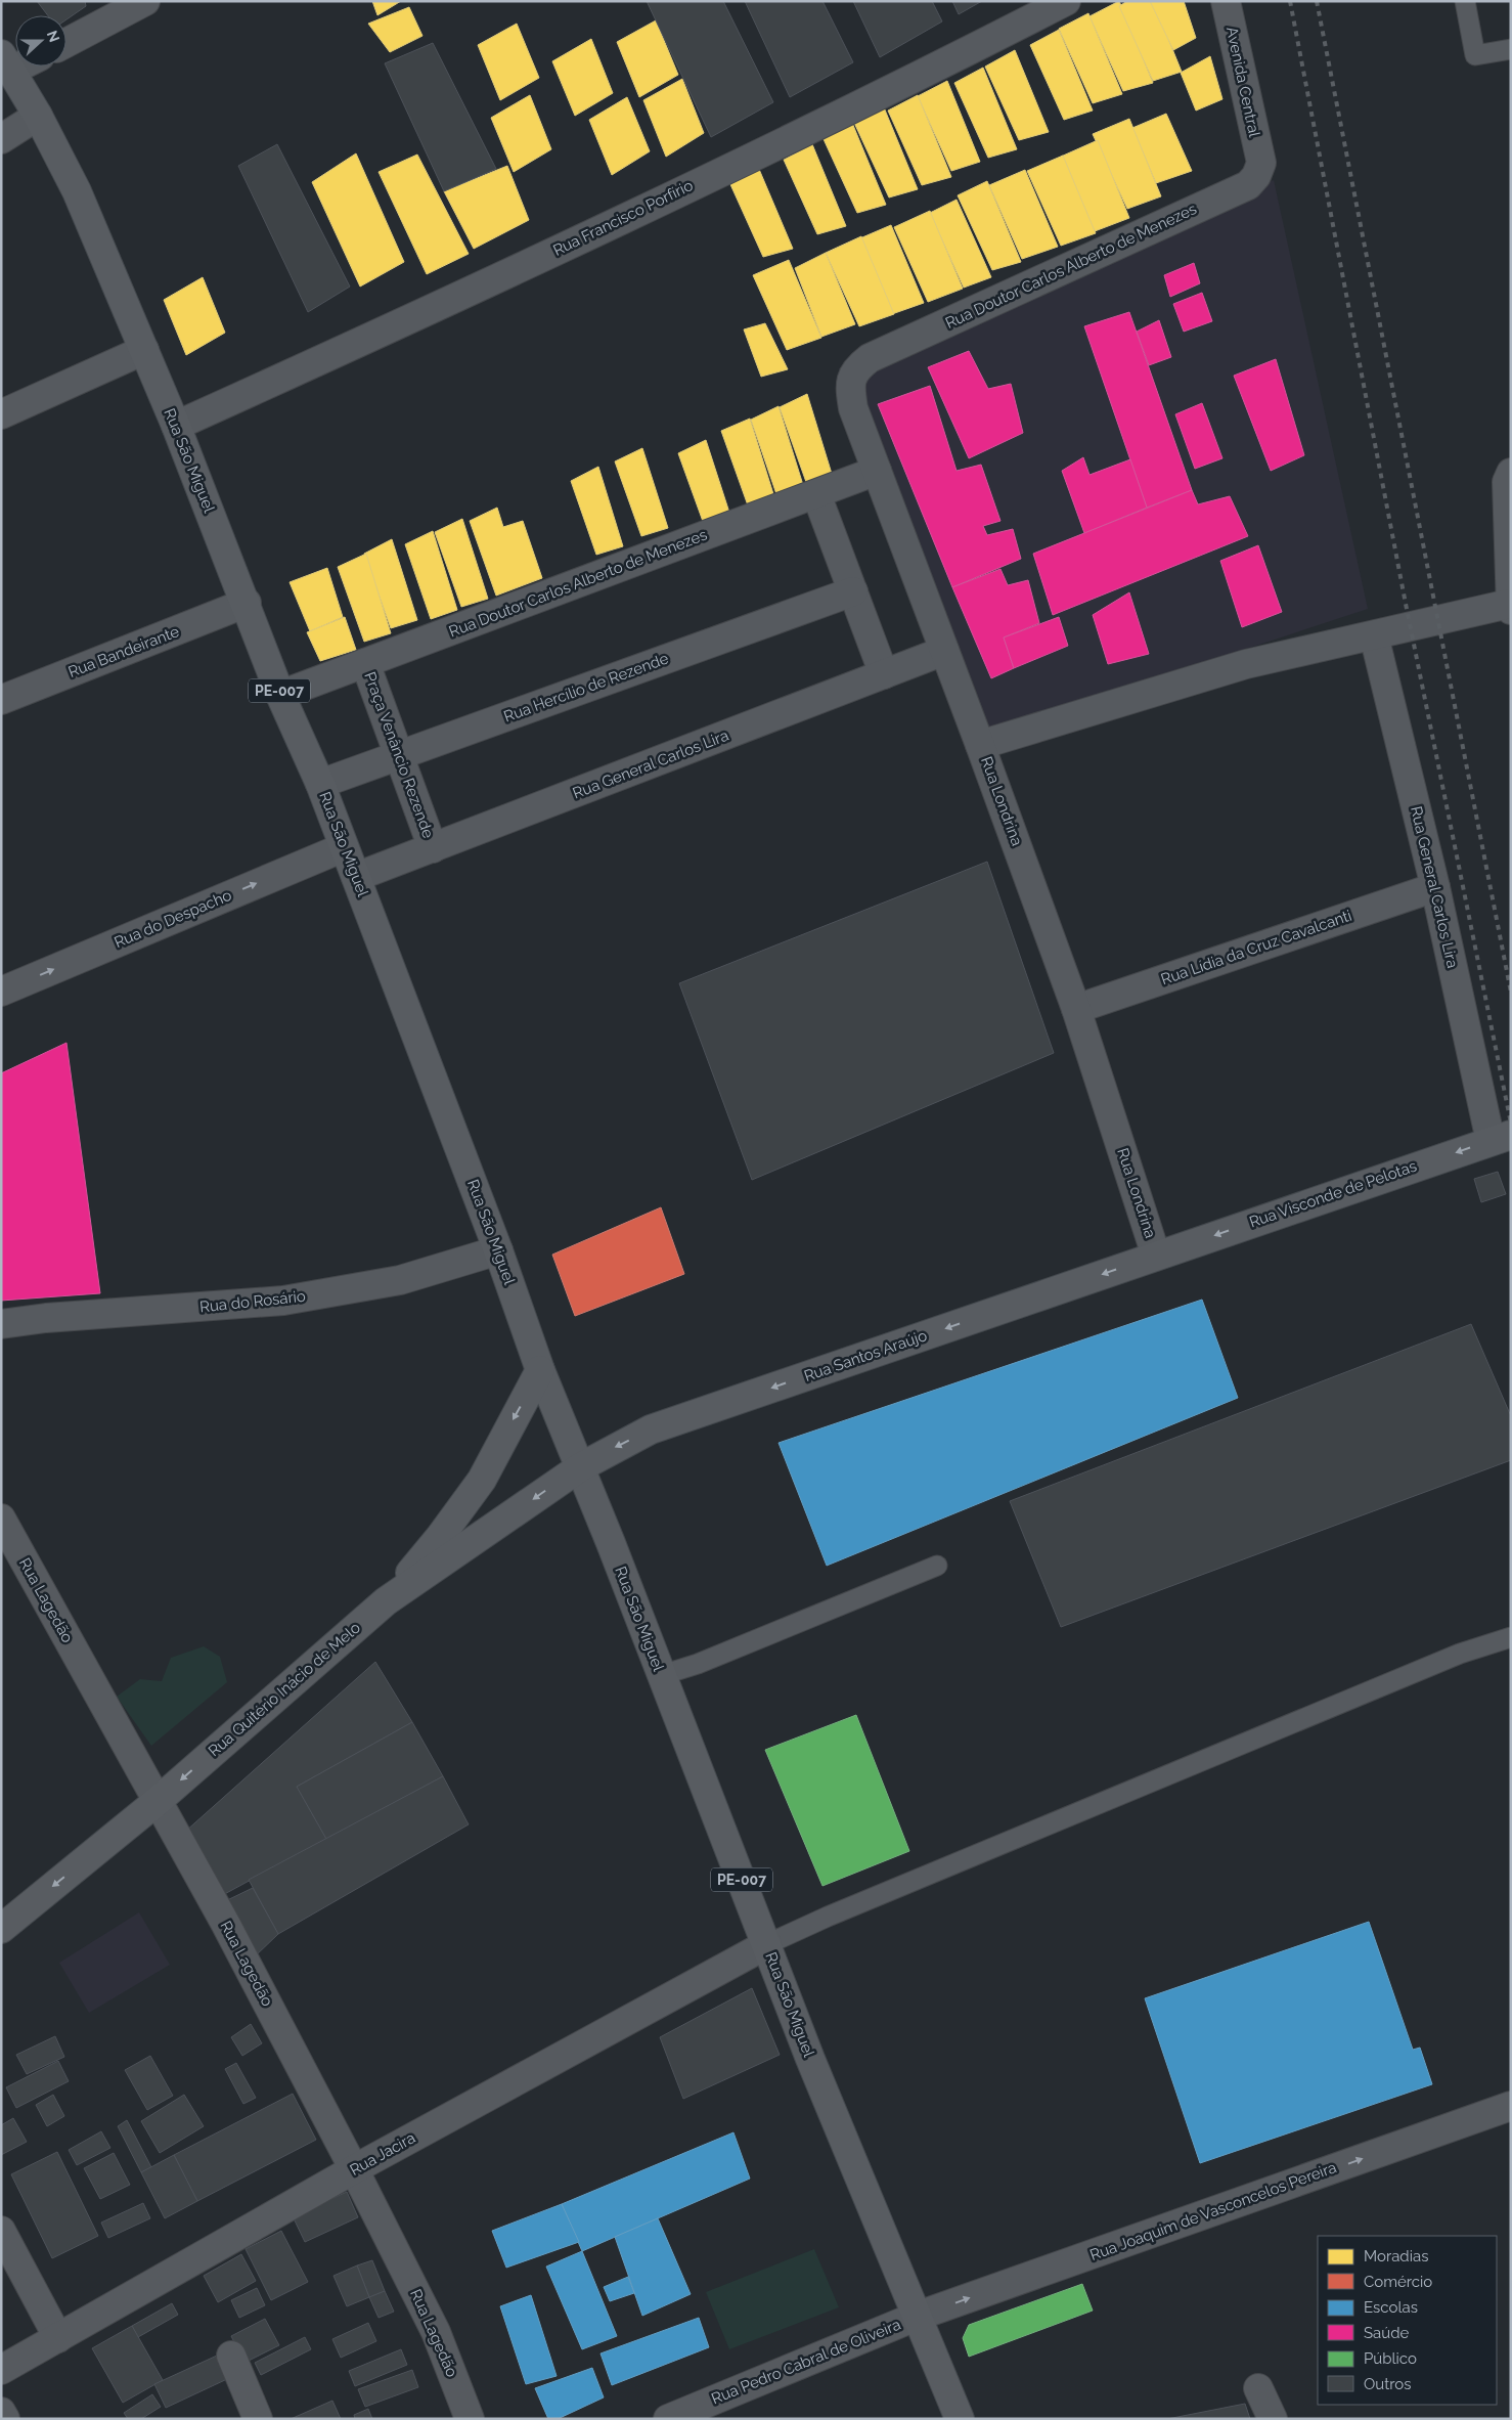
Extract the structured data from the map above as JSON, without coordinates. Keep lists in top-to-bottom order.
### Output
{
  "streets": {
    "main road": [
      "Rua São Miguel",
      "PE-007",
      "Rua Visconde de Pelotas",
      "Rua Santos Araújo",
      "Rua Quitério Inácio de Melo"
    ],
    "street": [
      "Avenida Central",
      "Rua Francisco Porfírio",
      "Rua Doutor Carlos Alberto de Menezes",
      "Rua Bandeirante",
      "Rua Hercílio de Rezende",
      "Praça Venâncio Rezende",
      "Rua General Carlos Lira",
      "Rua Londrina",
      "Rua do Despacho",
      "Rua Lídia da Cruz Cavalcanti",
      "Rua do Rosário",
      "Rua Lagedão",
      "Rua Jacira",
      "Rua Joaquim de Vasconcelos Pereira",
      "Rua Pedro Cabral de Oliveira"
    ]
  },
  "crossings": [
    ["Avenida Central", "Rua Doutor Carlos Alberto de Menezes"],
    ["Rua Francisco Porfírio", "Rua São Miguel"],
    ["Rua Doutor Carlos Alberto de Menezes", "Rua São Miguel"],
    ["Rua Doutor Carlos Alberto de Menezes", "Praça Venâncio Rezende"],
    ["Rua Doutor Carlos Alberto de Menezes", "Rua Londrina"],
    ["Rua São Miguel", "Rua Bandeirante"],
    ["Rua São Miguel", "Rua Hercílio de Rezende"],
    ["Rua São Miguel", "Rua General Carlos Lira"],
    ["Rua São Miguel", "Rua do Despacho"],
    ["Rua São Miguel", "Rua do Rosário"],
    ["Rua São Miguel", "Rua Santos Araújo"],
    ["Rua São Miguel", "Rua Quitério Inácio de Melo"],
    ["Rua São Miguel", "Rua Jacira"],
    ["Rua São Miguel", "Rua Joaquim de Vasconcelos Pereira"],
    ["Rua São Miguel", "Rua Pedro Cabral de Oliveira"],
    ["Rua Hercílio de Rezende", "Praça Venâncio Rezende"],
    ["Praça Venâncio Rezende", "Rua General Carlos Lira"],
    ["Rua General Carlos Lira", "Rua Londrina"],
    ["Rua General Carlos Lira", "Rua Lídia da Cruz Cavalcanti"],
    ["Rua General Carlos Lira", "Rua Visconde de Pelotas"],
    ["Rua Londrina", "Rua Lídia da Cruz Cavalcanti"],
    ["Rua Londrina", "Rua Visconde de Pelotas"],
    ["Rua Londrina", "Rua Santos Araújo"],
    ["Rua Visconde de Pelotas", "Rua Santos Araújo"],
    ["Rua Santos Araújo", "Rua Quitério Inácio de Melo"],
    ["Rua Lagedão", "Rua Quitério Inácio de Melo"],
    ["Rua Lagedão", "Rua Jacira"],
    ["Rua Joaquim de Vasconcelos Pereira", "Rua Pedro Cabral de Oliveira"]
  ],
  "one_way": [
    "Rua do Despacho",
    "Rua Visconde de Pelotas",
    "Rua Santos Araújo",
    "Rua Joaquim de Vasconcelos Pereira"
  ],
  "legend": [
    "Moradias",
    "Comércio",
    "Escolas",
    "Saúde",
    "Público",
    "Outros"
  ],
  "north": "right"
}
